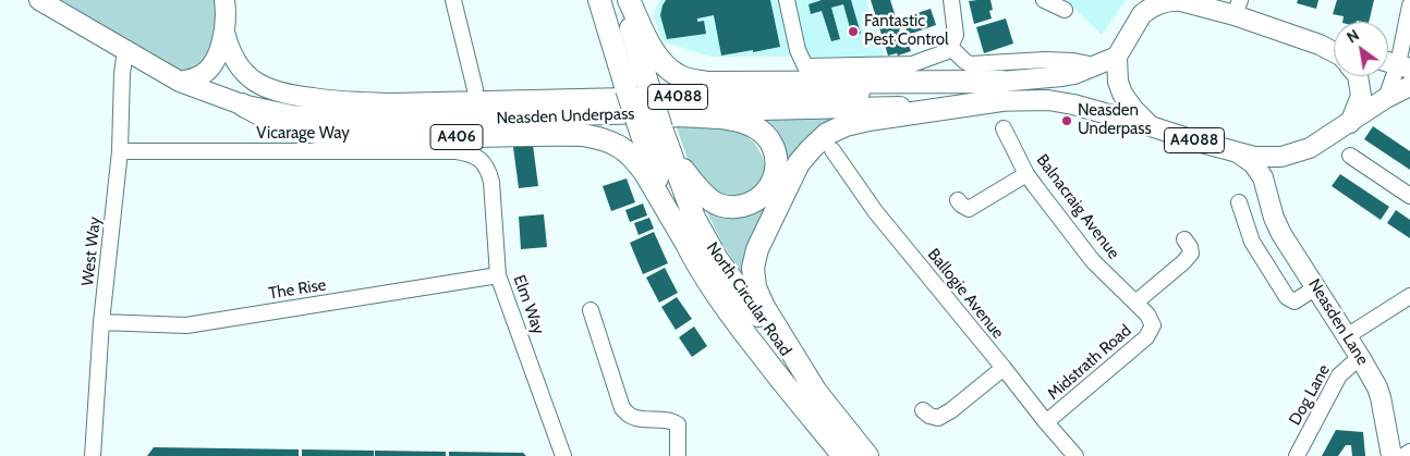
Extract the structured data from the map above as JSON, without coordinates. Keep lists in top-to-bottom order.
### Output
{
  "streets": {
    "highway": ["A406", "North Circular Road"],
    "main road": ["A4088", "Neasden Underpass", "Neasden Lane"],
    "street": [
      "Vicarage Way",
      "Balnacraig Avenue",
      "West Way",
      "The Rise",
      "Ballogie Avenue",
      "Elm Way",
      "Midstrath Road",
      "Dog Lane"
    ]
  },
  "crossings": [
    ["A4088", "Neasden Underpass"],
    ["A4088", "Neasden Lane"],
    ["Neasden Underpass", "A406"],
    ["Neasden Underpass", "West Way"],
    ["Neasden Underpass", "North Circular Road"],
    ["Vicarage Way", "West Way"],
    ["Vicarage Way", "Elm Way"],
    ["A406", "North Circular Road"],
    ["Balnacraig Avenue", "Midstrath Road"],
    ["West Way", "The Rise"],
    ["The Rise", "Elm Way"],
    ["Ballogie Avenue", "Midstrath Road"],
    ["Neasden Lane", "Dog Lane"]
  ],
  "places": ["Fantastic Pest Control", "Neasden Underpass"],
  "north": "top left"
}
